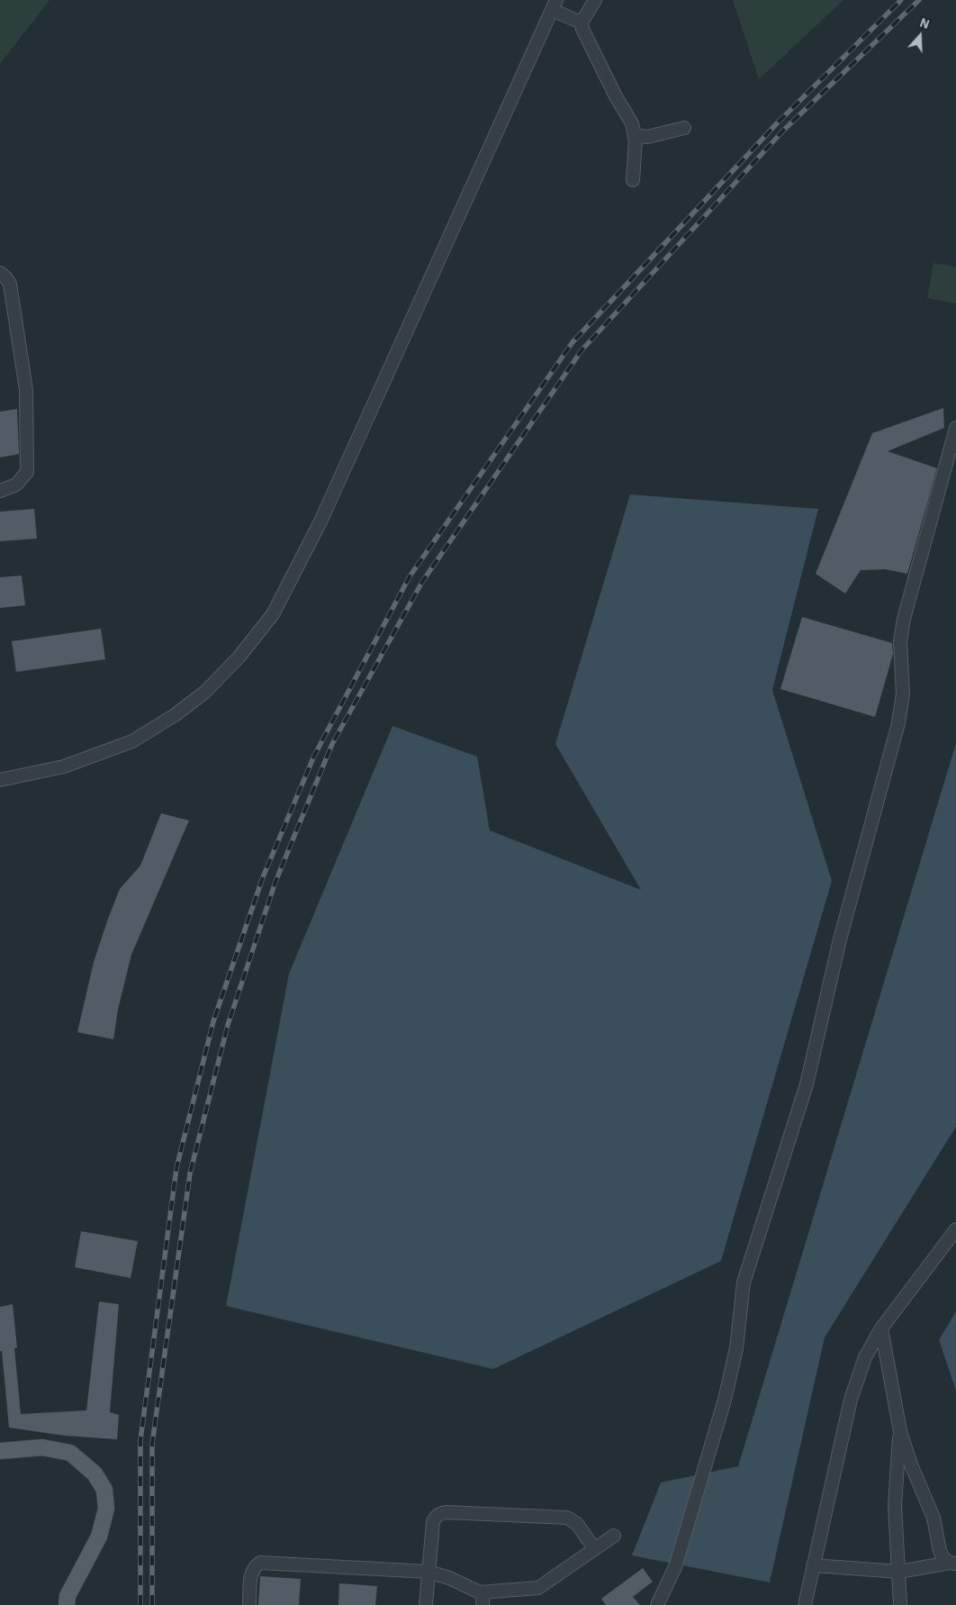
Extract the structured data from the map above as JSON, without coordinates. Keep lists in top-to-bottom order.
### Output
{
  "north": "top"
}
